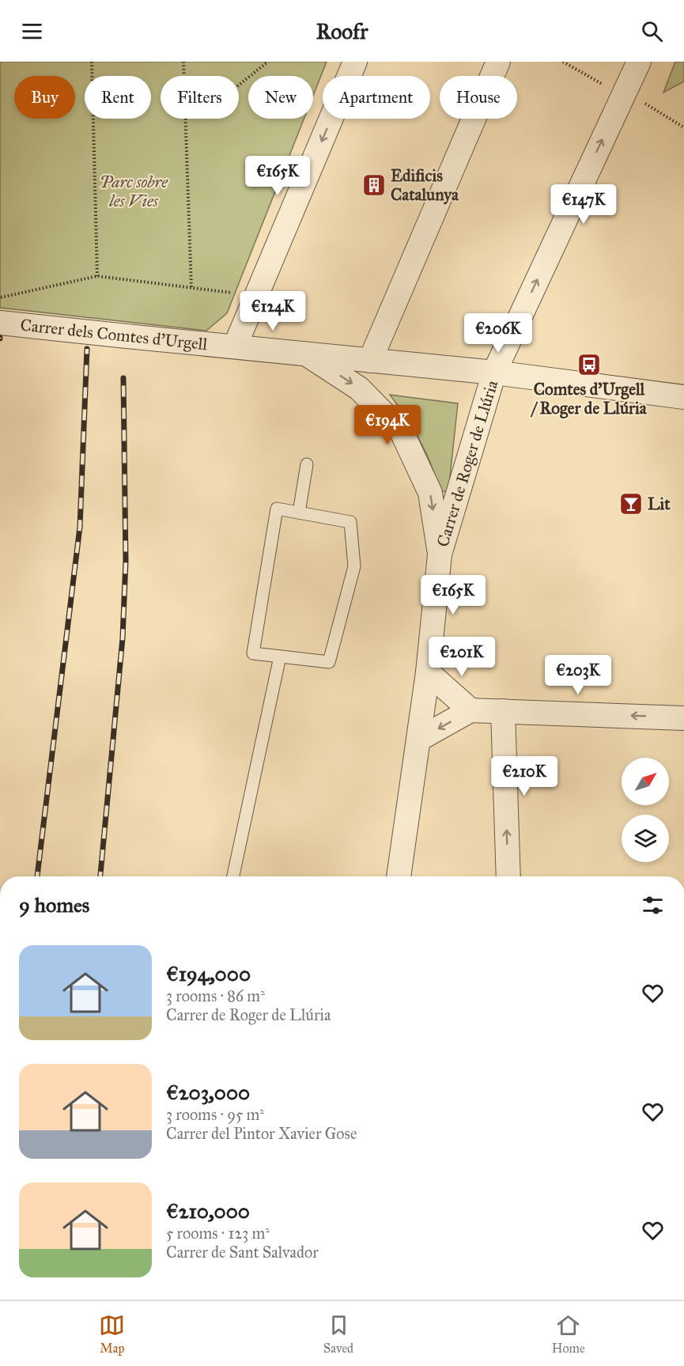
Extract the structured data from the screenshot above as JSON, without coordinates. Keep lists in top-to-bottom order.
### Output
{
  "streets": {
    "street": ["Carrer dels Comtes d'Urgell", "Carrer de Roger de Llúria"]
  },
  "crossings": [
    ["Carrer dels Comtes d'Urgell", "Carrer de Roger de Llúria"]
  ],
  "parks": ["Parc sobre les Vies"],
  "places": {
    "building": ["Edificis Catalunya"],
    "bus stop": ["Comtes d’Urgell / Roger de Llúria"],
    "bar": ["Lit"]
  },
  "north": "top right",
  "page": {
    "header": "Roofr",
    "chip": [
      "Buy",
      "Rent",
      "Filters",
      "New",
      "Apartment",
      "House"
    ],
    "price": [
      "€165K",
      "€147K",
      "€124K",
      "€206K",
      "€194K",
      "€165K",
      "€201K",
      "€203K",
      "€210K"
    ],
    "heading": "9 homes",
    "list": [
      {
        "name": "€194,000",
        "note": "3 rooms · 86 m² · Carrer de Roger de Llúria"
      },
      {
        "name": "€203,000",
        "note": "3 rooms · 95 m² · Carrer del Pintor Xavier Gose"
      },
      {
        "name": "€210,000",
        "note": "5 rooms · 123 m² · Carrer de Sant Salvador"
      }
    ],
    "tabs": ["Map", "Saved", "Home"]
  }
}
